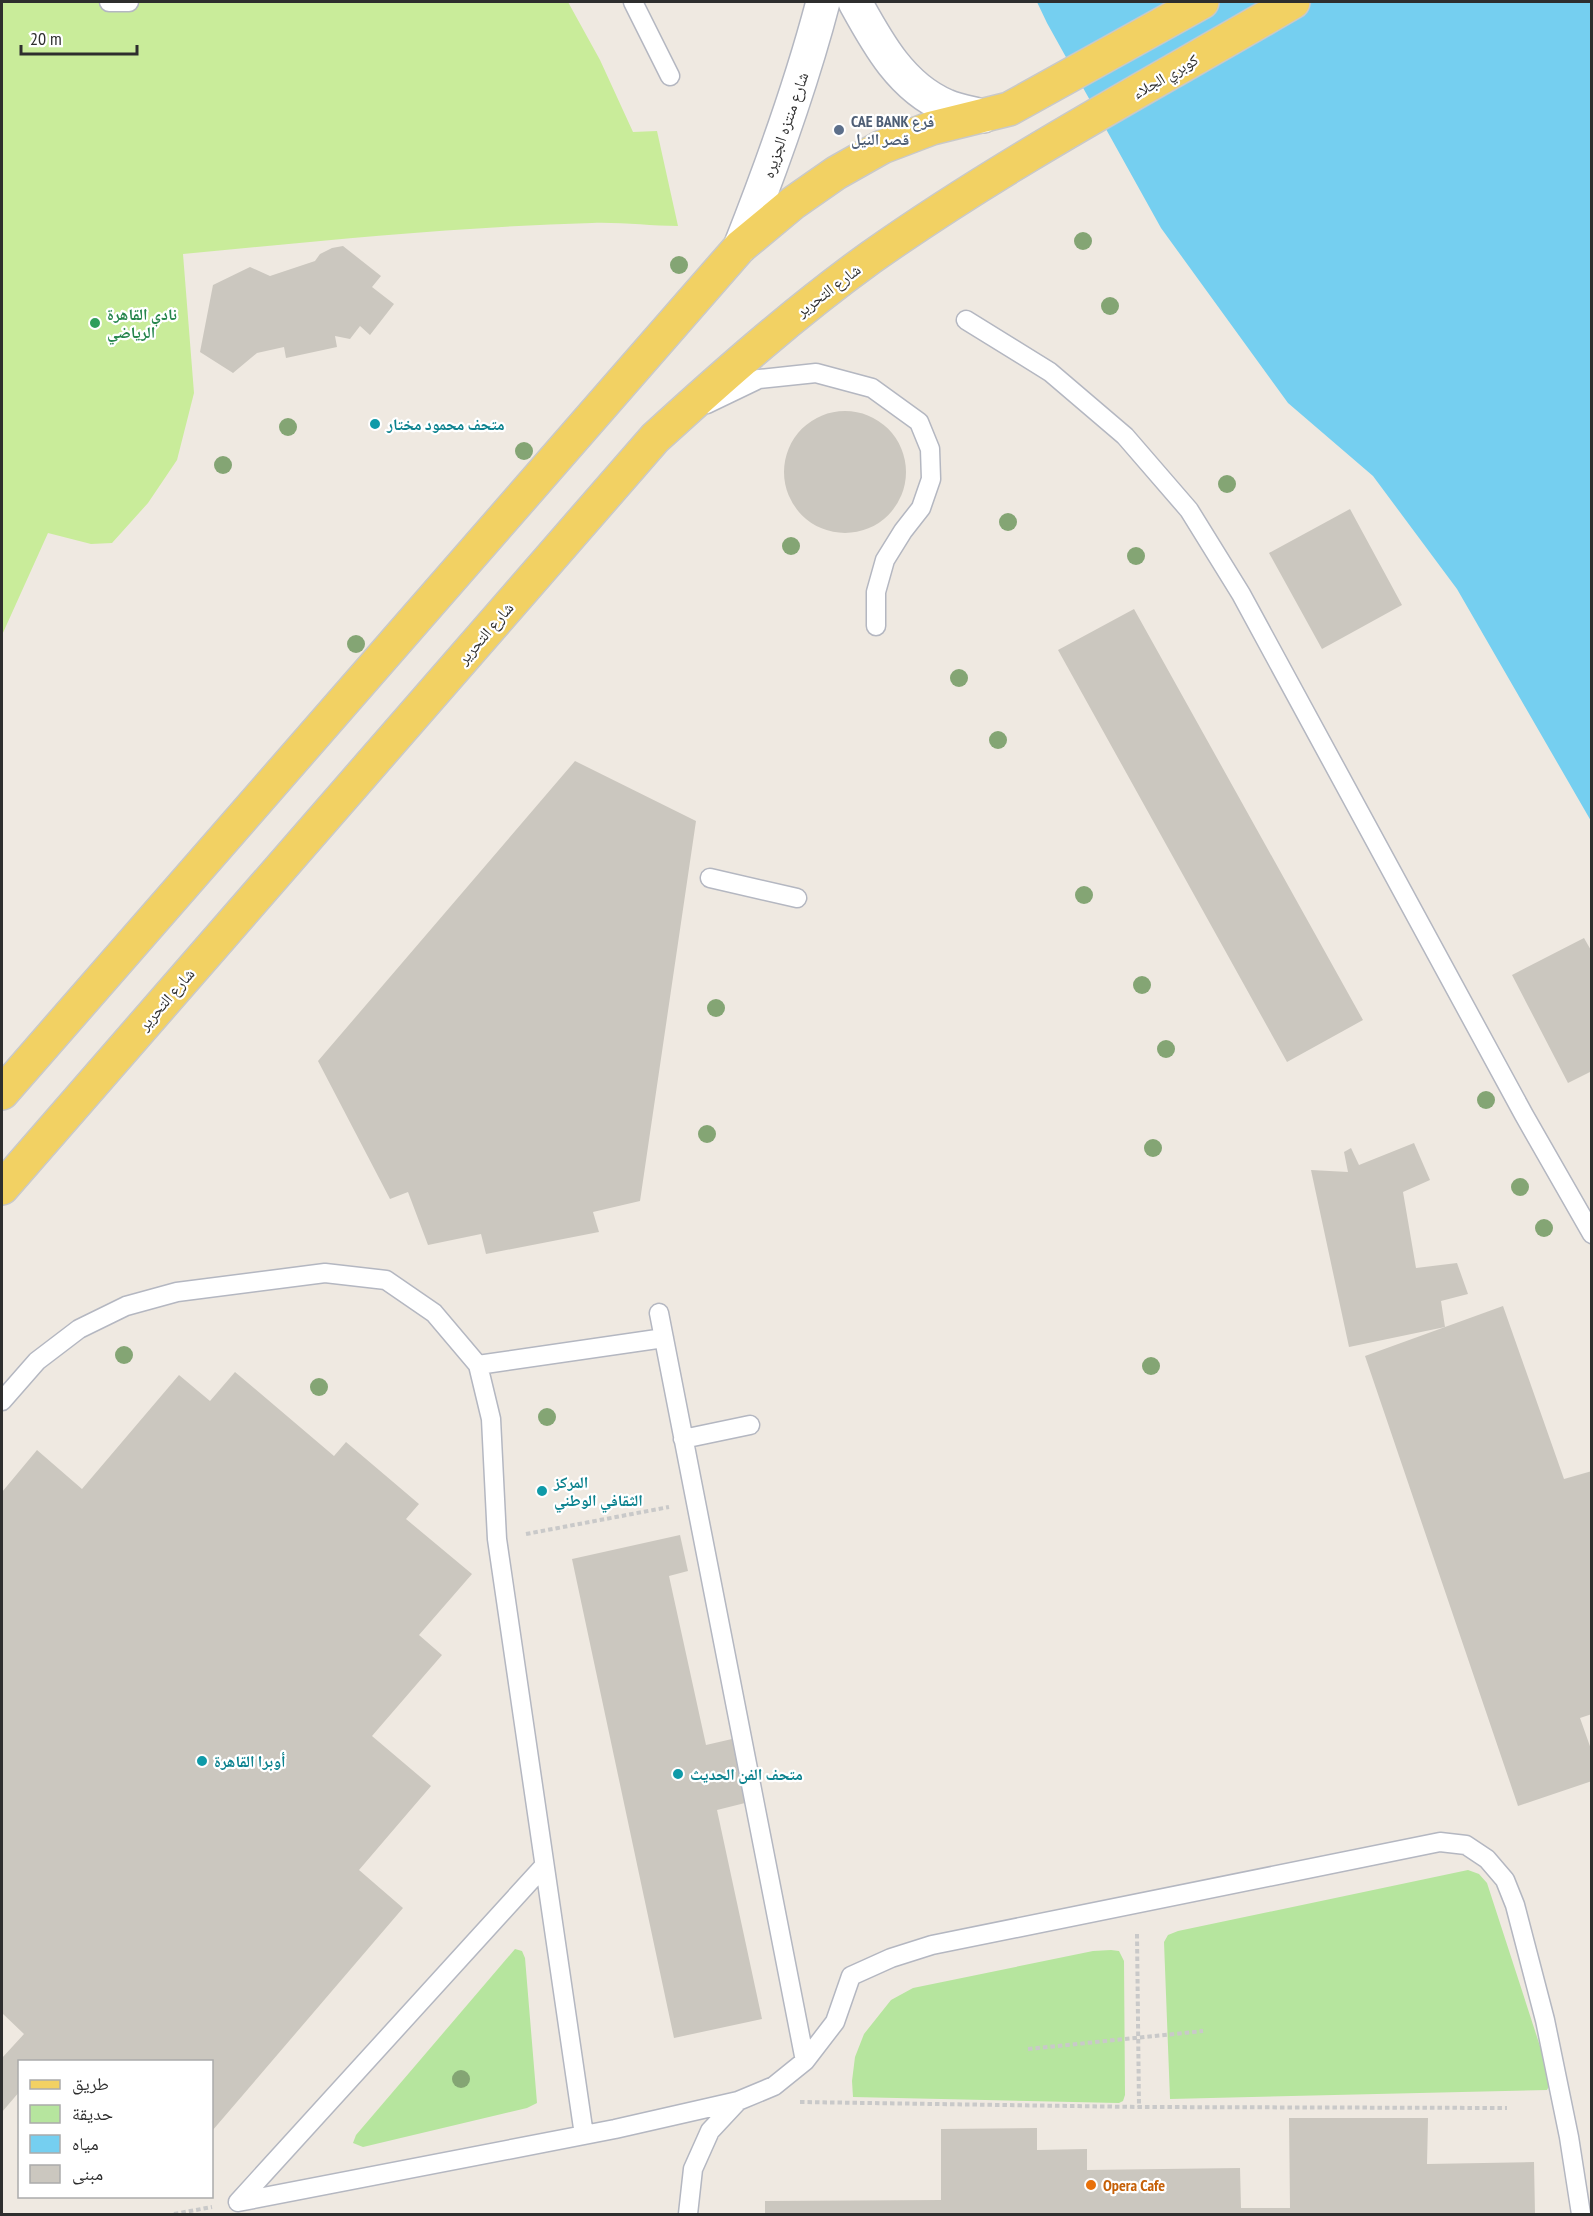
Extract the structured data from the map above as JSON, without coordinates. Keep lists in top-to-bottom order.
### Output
{
  "streets": {
    "main road": ["كوبري الجلاء", "شارع التحرير"],
    "street": ["شارع منتزه الجزيره"]
  },
  "crossings": [
    ["كوبري الجلاء", "شارع التحرير"]
  ],
  "places": [
    "CAE BANK فرع قصر النيل",
    "نادي القاهرة الرياضي",
    "متحف محمود مختار",
    "المركز الثقافي الوطني",
    "أوبرا القاهرة",
    "متحف الفن الحديث",
    "Opera Cafe"
  ],
  "legend": [
    "طريق",
    "حديقة",
    "مياه",
    "مبنى"
  ],
  "scale_bar": "20 m"
}
